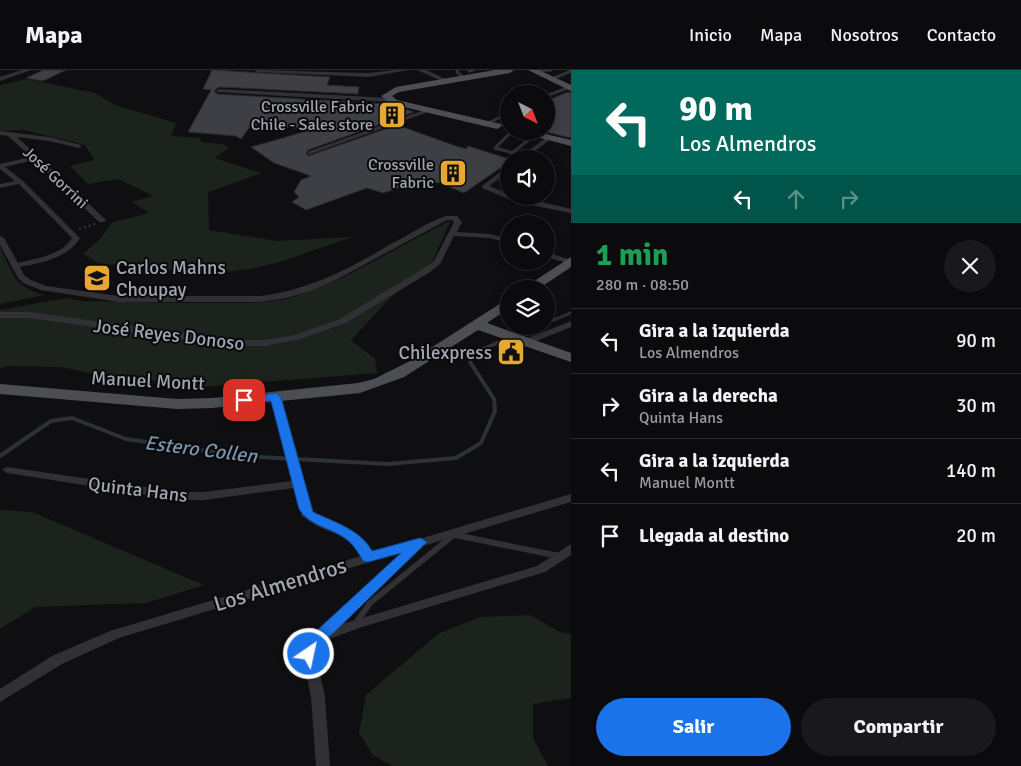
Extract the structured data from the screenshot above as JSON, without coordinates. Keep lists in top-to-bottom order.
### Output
{
  "streets": {
    "main road": ["Manuel Montt"],
    "street": [
      "José Gorrini",
      "José Reyes Donoso",
      "Quinta Hans",
      "Los Almendros"
    ]
  },
  "water": ["Estero Collen"],
  "places": {
    "building": ["Crossville Fabric Chile - Sales store", "Crossville Fabric"],
    "school or university": ["Carlos Mahns Choupay"],
    "public building": ["Chilexpress"]
  },
  "north": "bottom right",
  "page": {
    "header": "Mapa",
    "nav": [
      "Inicio",
      "Mapa",
      "Nosotros",
      "Contacto"
    ],
    "turn": ["90 m", "Los Almendros"],
    "heading": ["1 min", "280 m · 08:50"],
    "list": [
      {
        "name": "Gira a la izquierda",
        "note": "Los Almendros",
        "value": "90 m"
      },
      {
        "name": "Gira a la derecha",
        "note": "Quinta Hans",
        "value": "30 m"
      },
      {
        "name": "Gira a la izquierda",
        "note": "Manuel Montt",
        "value": "140 m"
      },
      {
        "name": "Llegada al destino",
        "value": "20 m"
      }
    ],
    "buttons": ["Salir", "Compartir"]
  }
}
